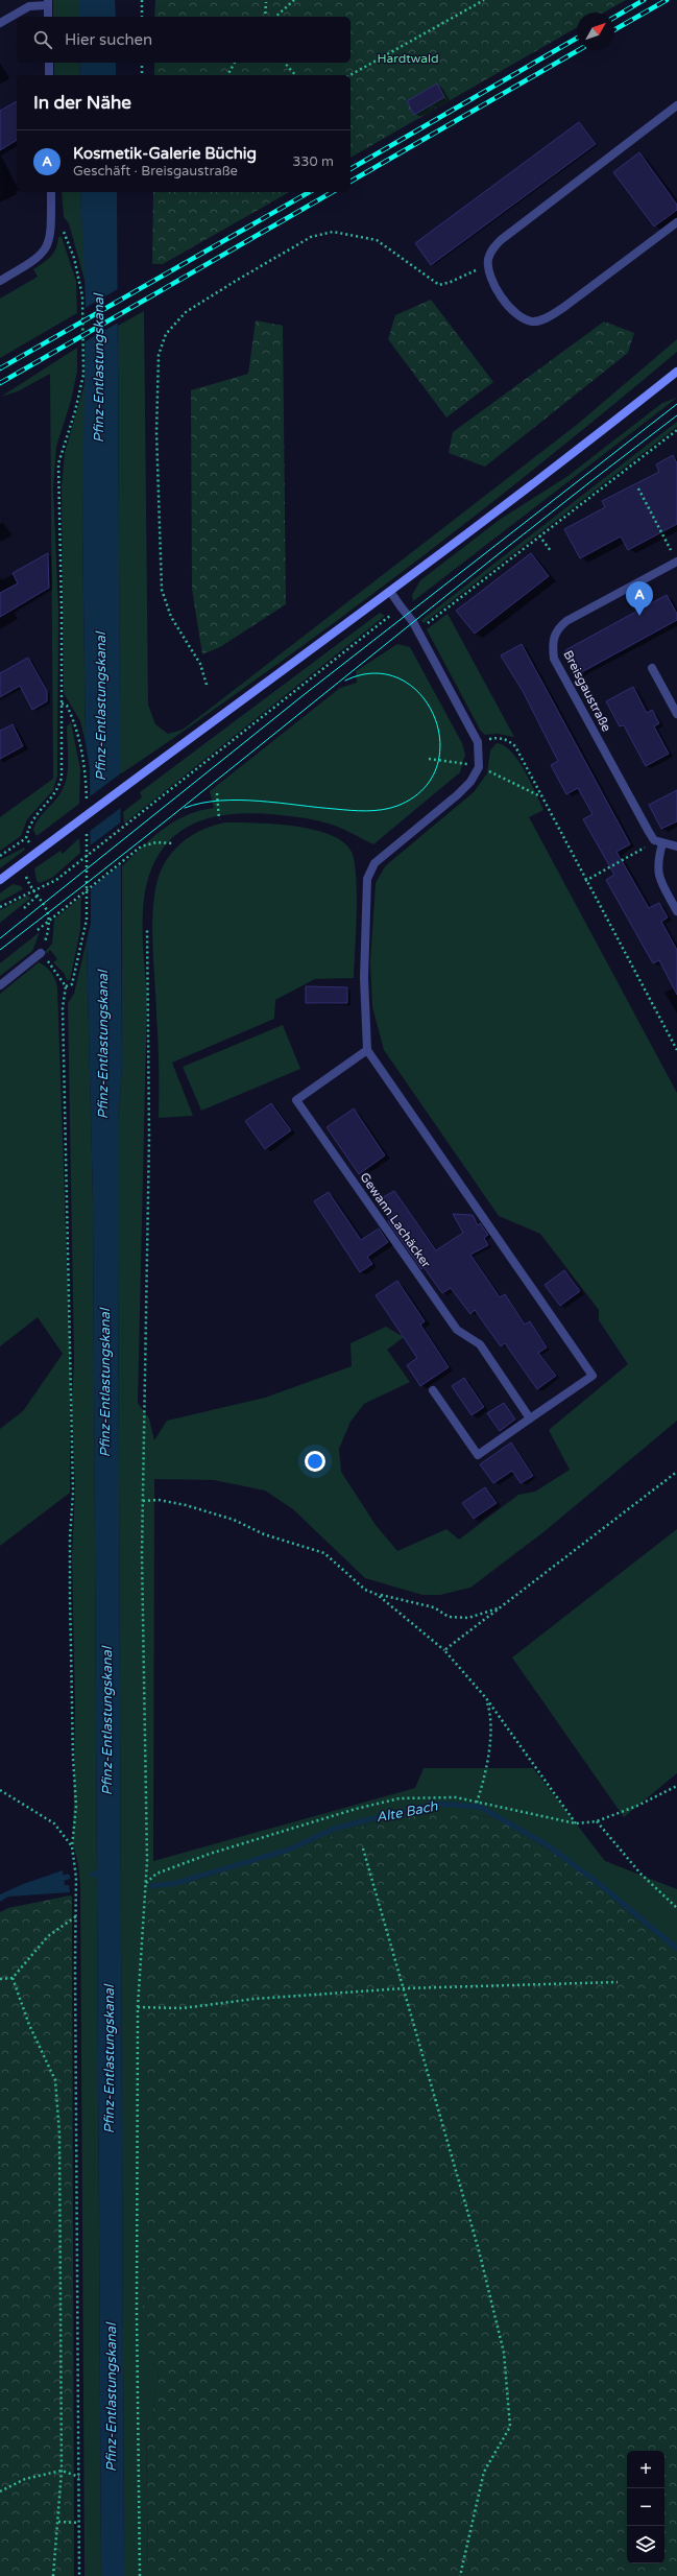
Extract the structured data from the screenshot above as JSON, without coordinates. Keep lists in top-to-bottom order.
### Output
{
  "streets": {
    "street": ["Breisgaustraße", "Gewann Lachäcker"]
  },
  "water": ["Pfinz-Entlastungskanal", "Alte Bach"],
  "parks": ["Hardtwald"],
  "north": "top right",
  "page": {
    "search": "Hier suchen",
    "heading": "In der Nähe",
    "list": [
      {
        "mark": "A",
        "name": "Kosmetik-Galerie Büchig",
        "note": "Geschäft · Breisgaustraße",
        "value": "330 m"
      }
    ],
    "pins": "A",
    "map_buttons": ["+", "−"]
  }
}
